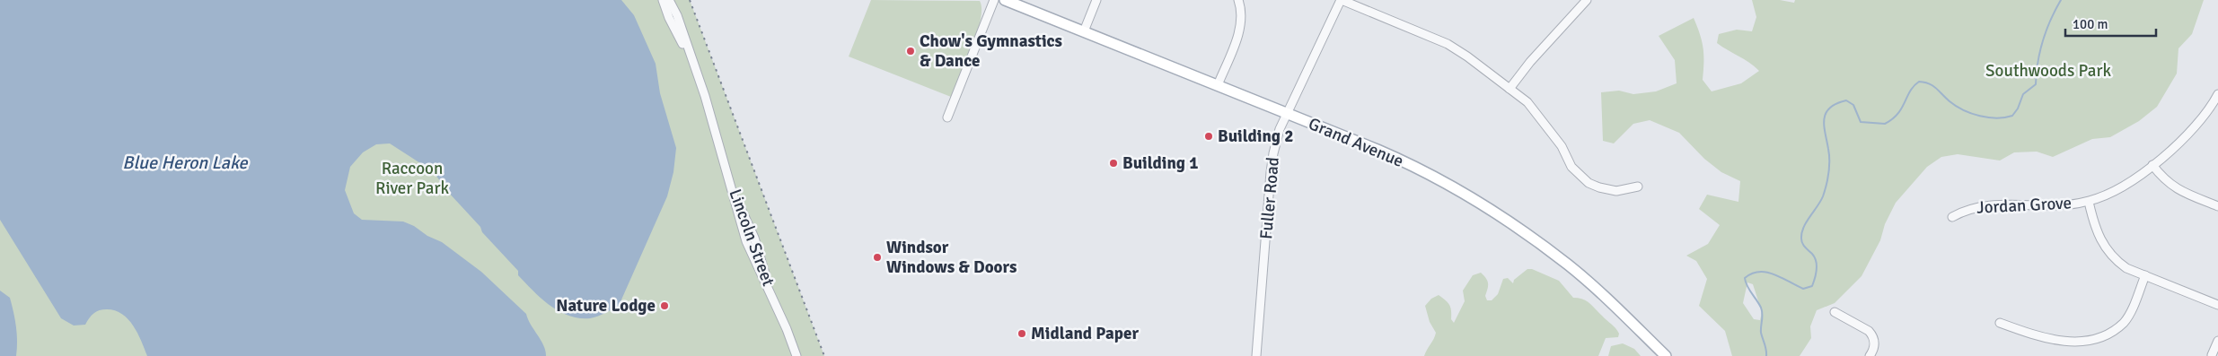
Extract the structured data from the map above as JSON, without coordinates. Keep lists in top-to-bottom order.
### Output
{
  "streets": {
    "main road": ["Grand Avenue"],
    "street": ["Fuller Road", "Jordan Grove", "Lincoln Street"]
  },
  "crossings": [
    ["Grand Avenue", "Fuller Road"]
  ],
  "water": ["Blue Heron Lake"],
  "parks": ["Southwoods Park", "Raccoon River Park"],
  "places": [
    "Chow's Gymnastics & Dance",
    "Building 2",
    "Building 1",
    "Windsor Windows & Doors",
    "Nature Lodge",
    "Midland Paper"
  ],
  "scale_bar": "100 m"
}
